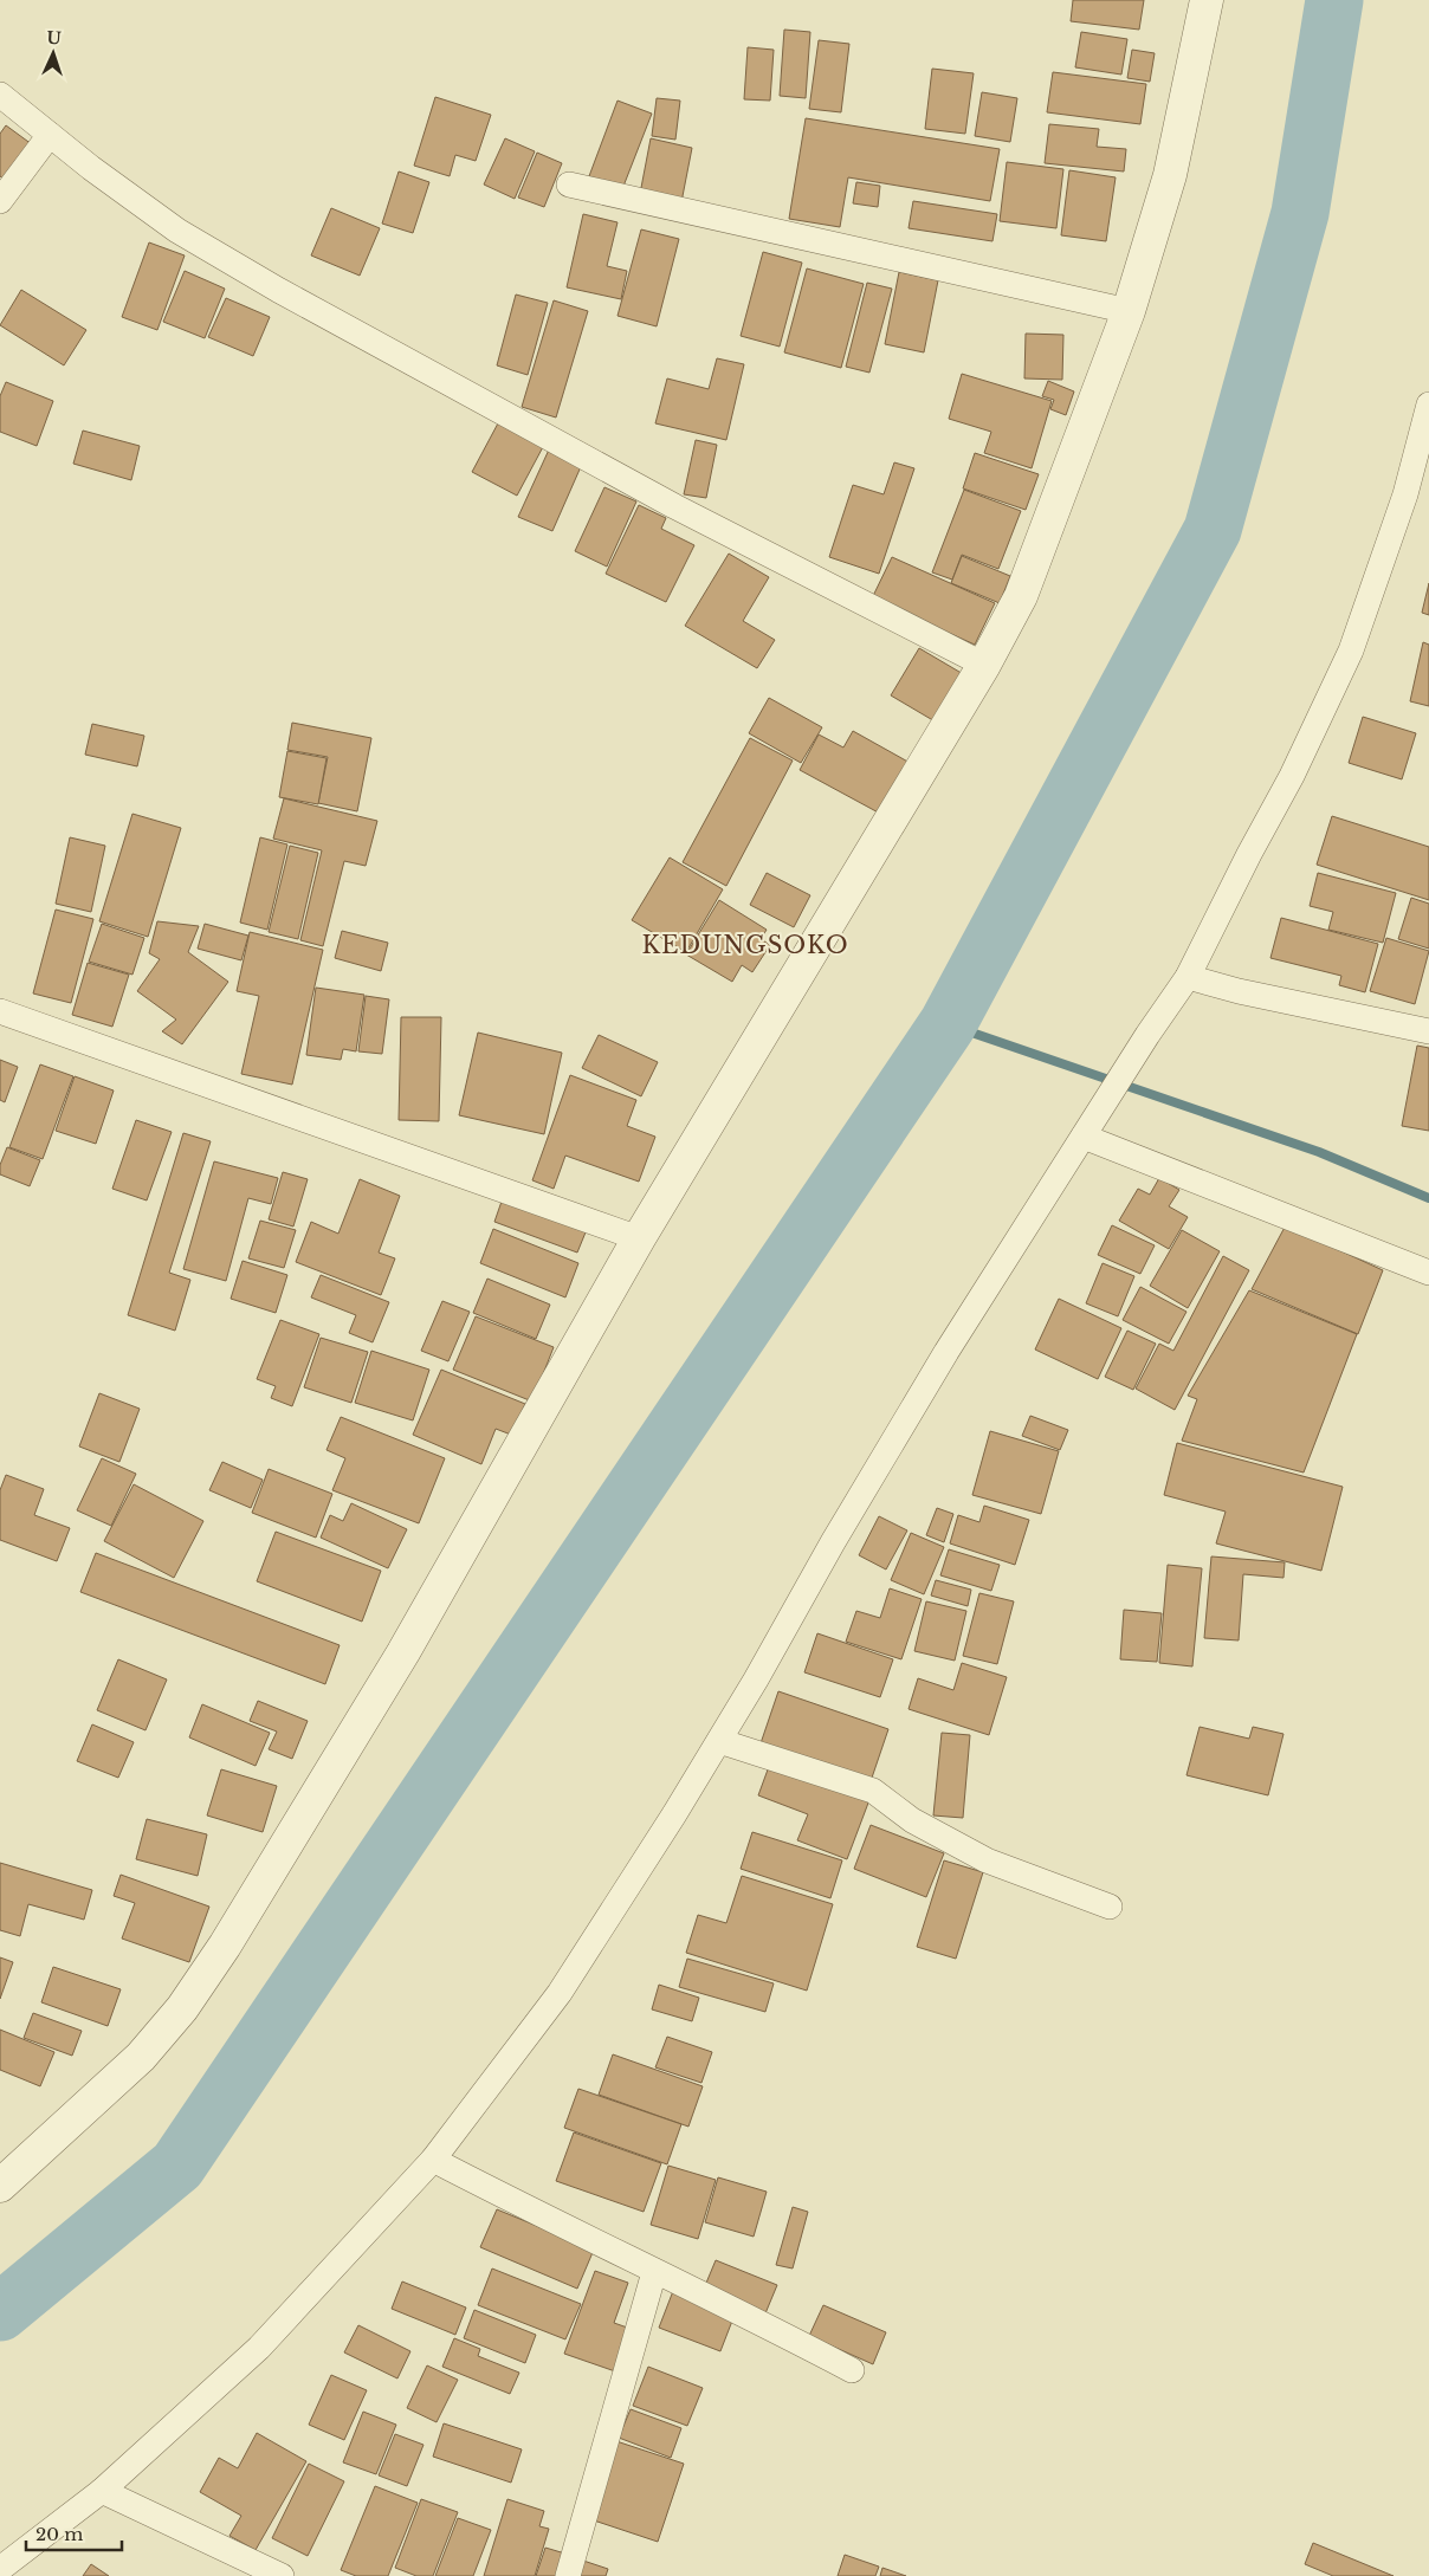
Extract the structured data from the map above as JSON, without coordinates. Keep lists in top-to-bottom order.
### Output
{
  "districts": ["KEDUNGSOKO"],
  "scale_bar": "20 m",
  "north": "top"
}
